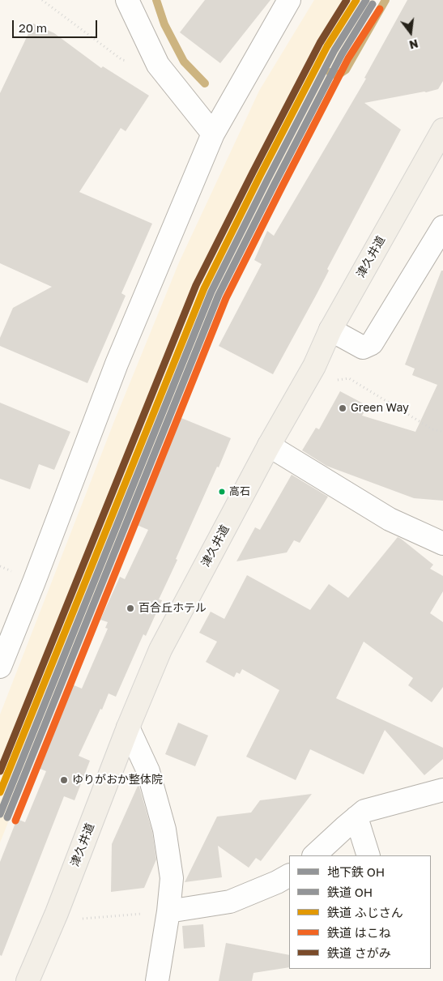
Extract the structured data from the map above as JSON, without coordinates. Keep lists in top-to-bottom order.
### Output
{
  "streets": {
    "main road": ["津久井道"]
  },
  "places": [
    "Green Way",
    "高石",
    "百合丘ホテル",
    "ゆりがおか整体院"
  ],
  "lines": [
    "metro line OH",
    "rail line ふじさん",
    "rail line さがみ",
    "rail line OH",
    "rail line はこね"
  ],
  "legend": [
    "地下鉄 OH",
    "鉄道 OH",
    "鉄道 ふじさん",
    "鉄道 はこね",
    "鉄道 さがみ"
  ],
  "scale_bar": "20 m",
  "north": "bottom"
}
